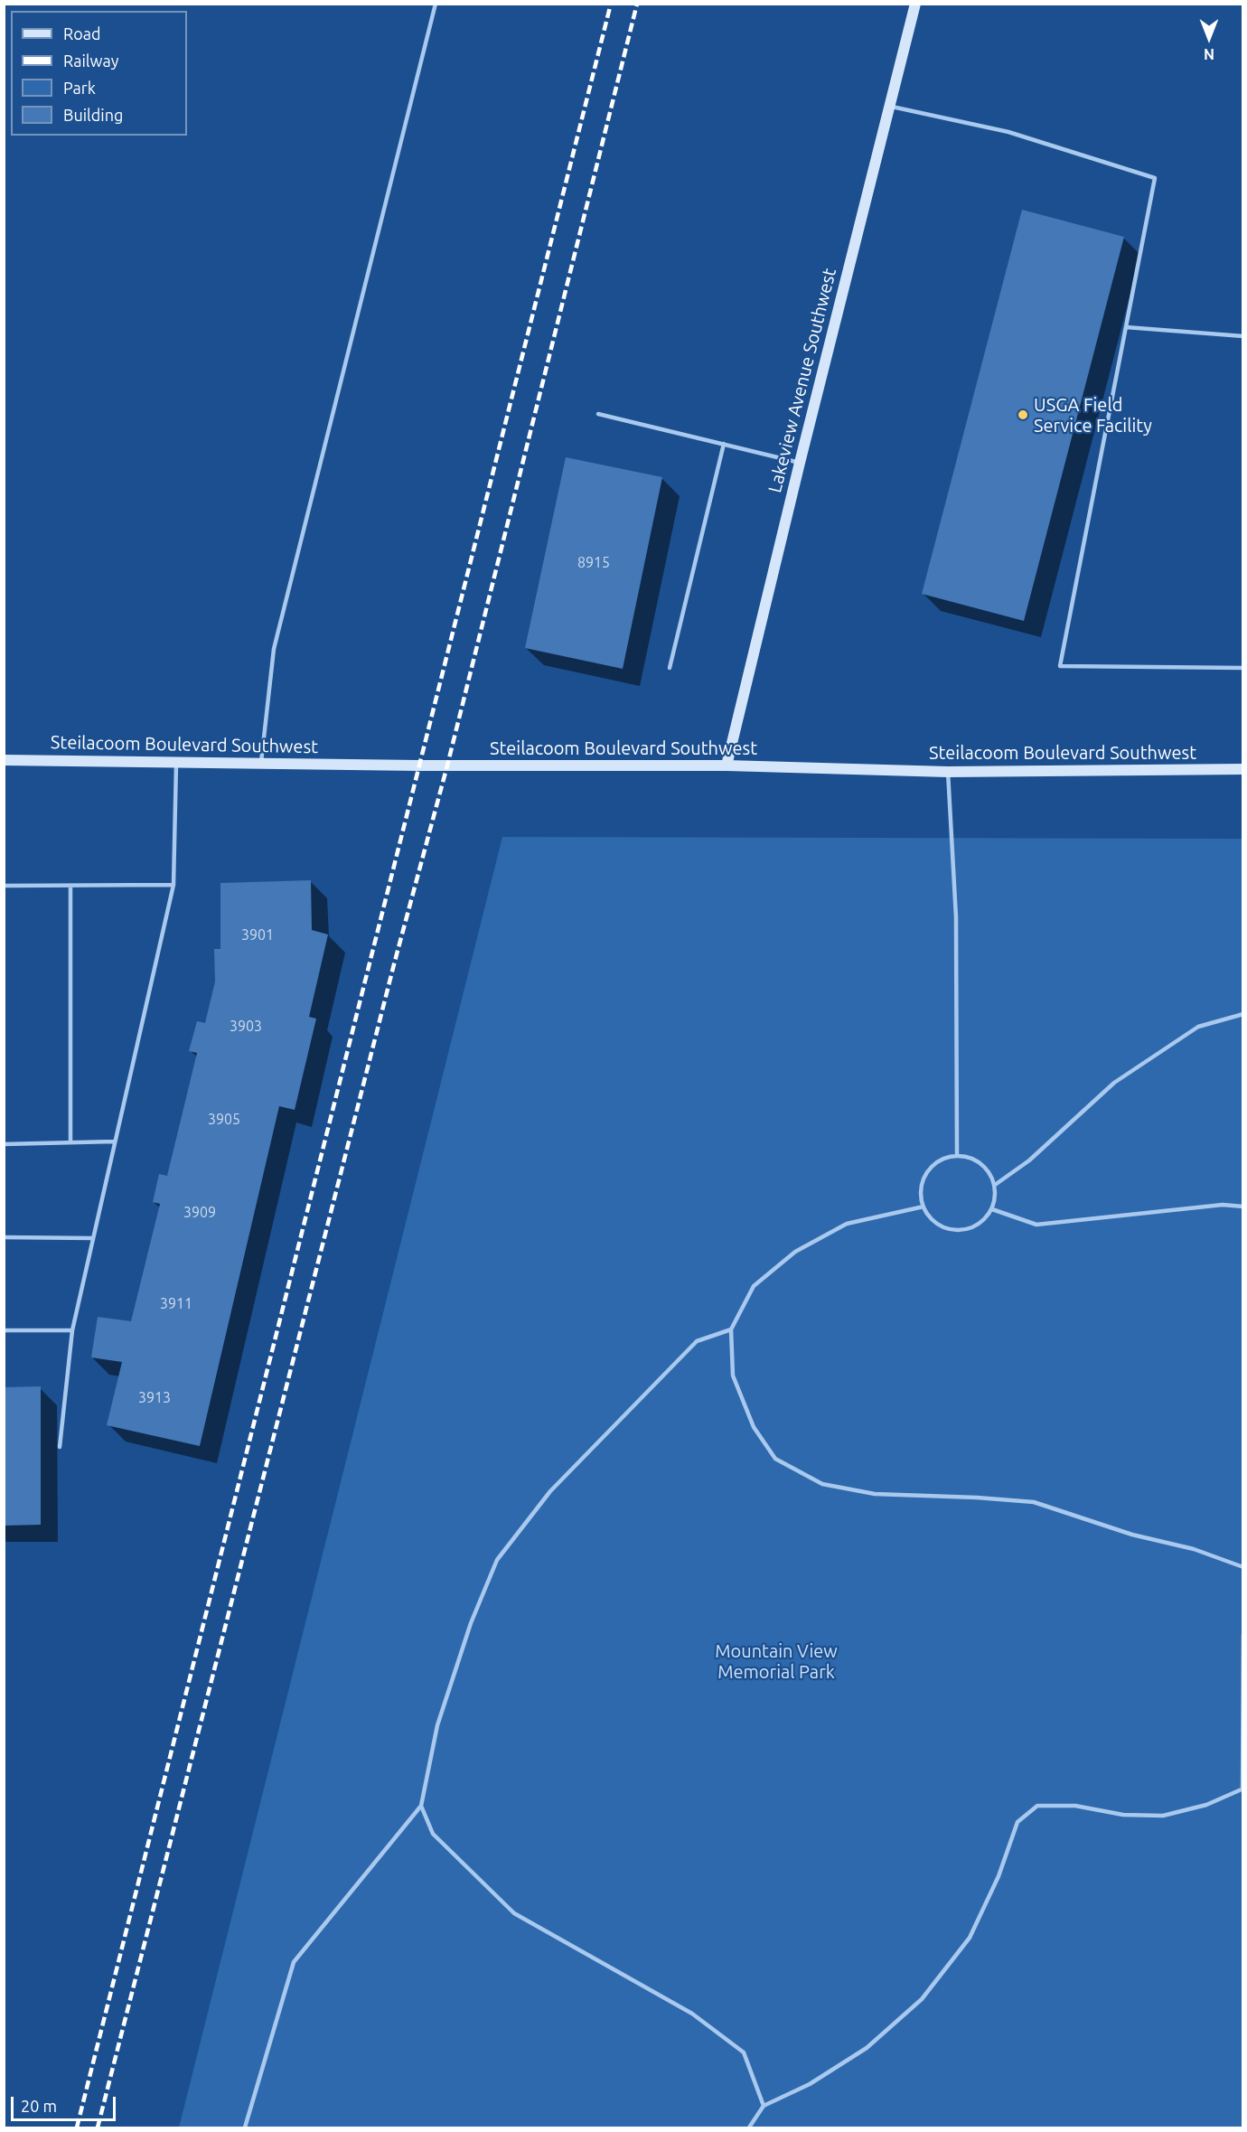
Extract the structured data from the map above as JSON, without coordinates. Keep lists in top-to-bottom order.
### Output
{
  "streets": {
    "main road": ["Lakeview Avenue Southwest", "Steilacoom Boulevard Southwest"]
  },
  "crossings": [
    ["Lakeview Avenue Southwest", "Steilacoom Boulevard Southwest"]
  ],
  "parks": ["Mountain View Memorial Park"],
  "places": ["USGA Field Service Facility"],
  "house_numbers": [
    "8915",
    "3901",
    "3903",
    "3905",
    "3909",
    "3911",
    "3913"
  ],
  "legend": [
    "Road",
    "Railway",
    "Park",
    "Building"
  ],
  "scale_bar": "20 m",
  "north": "bottom"
}
